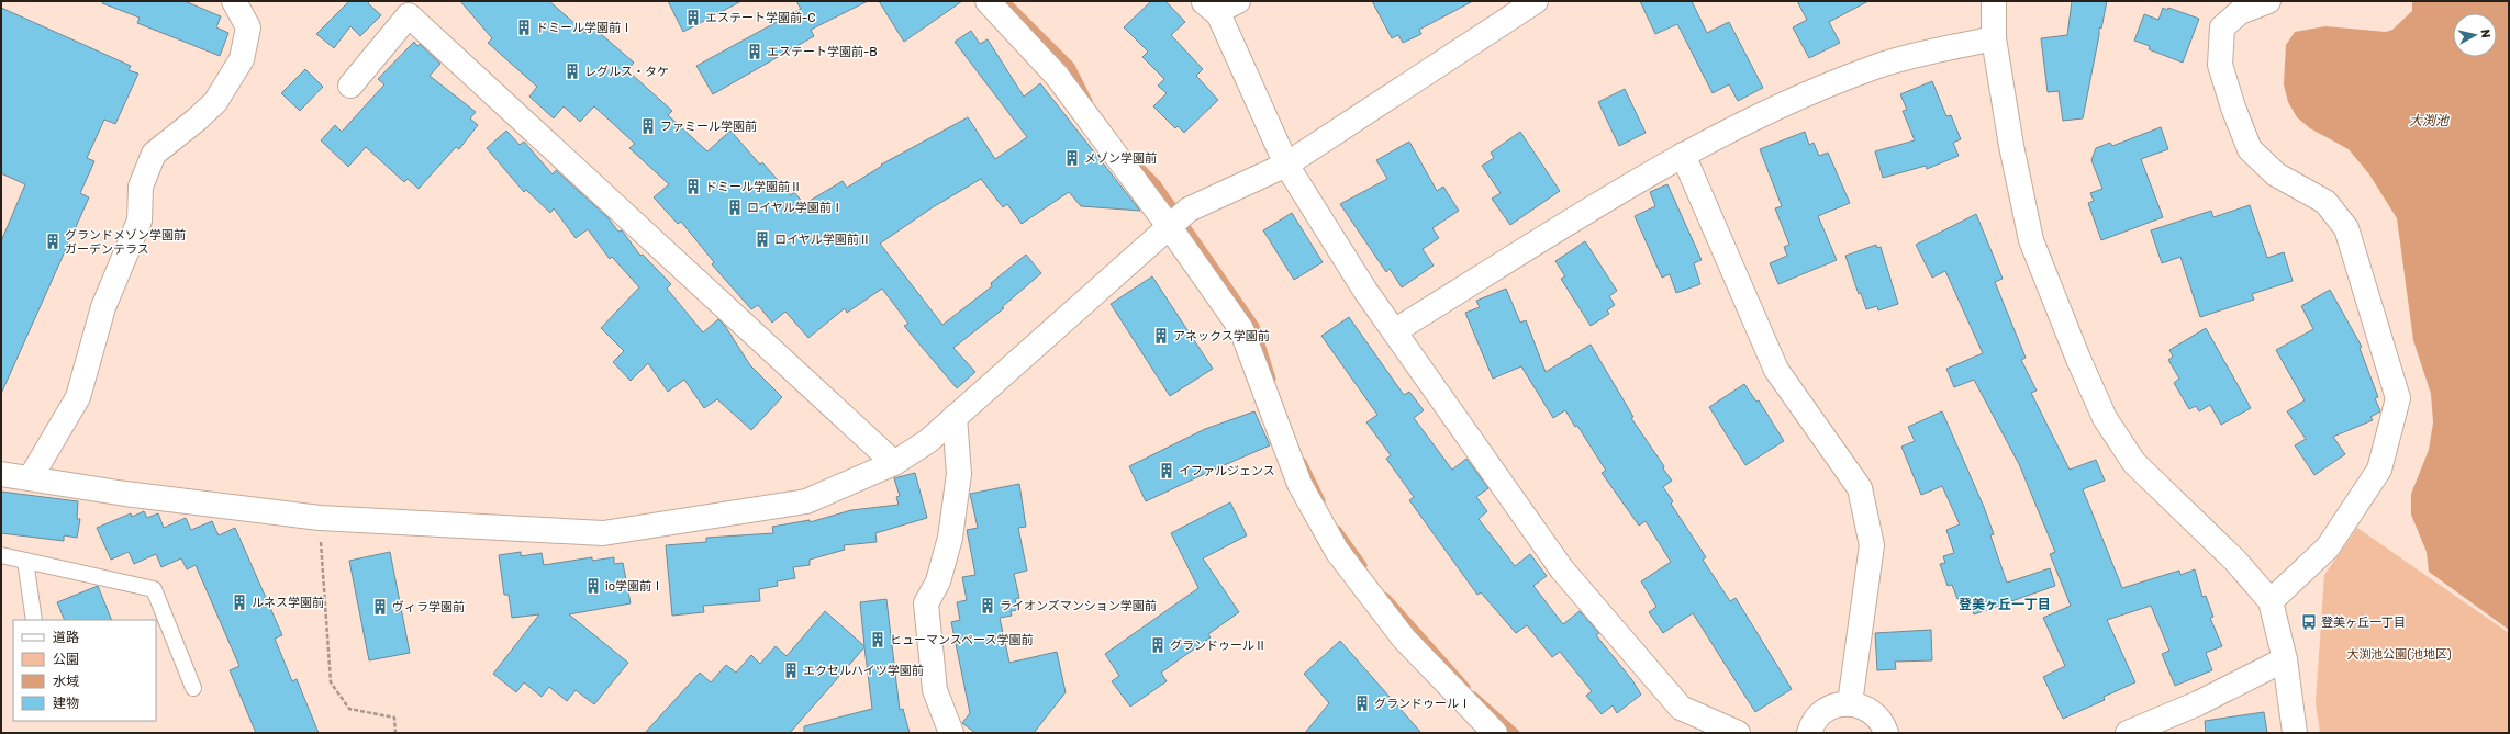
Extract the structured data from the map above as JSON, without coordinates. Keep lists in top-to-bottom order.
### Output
{
  "districts": ["登美ヶ丘一丁目"],
  "water": ["大渕池"],
  "parks": ["大渕池公園(池地区)"],
  "places": {
    "building": [
      "エステート学園前-C",
      "ドミール学園前Ⅰ",
      "エステート学園前-B",
      "レグルス・タケ",
      "ファミール学園前",
      "メゾン学園前",
      "ドミール学園前Ⅱ",
      "ロイヤル学園前Ⅰ",
      "ロイヤル学園前Ⅱ",
      "グランドメゾン学園前 ガーデンテラス",
      "アネックス学園前",
      "イファルジェンス",
      "io学園前Ⅰ",
      "ルネス学園前",
      "ライオンズマンション学園前",
      "ヴィラ学園前",
      "ヒューマンスペース学園前",
      "グランドゥールⅡ",
      "エクセルハイツ学園前",
      "グランドゥールⅠ"
    ],
    "bus stop": ["登美ヶ丘一丁目"]
  },
  "legend": [
    "道路",
    "公園",
    "水域",
    "建物"
  ],
  "north": "right"
}
